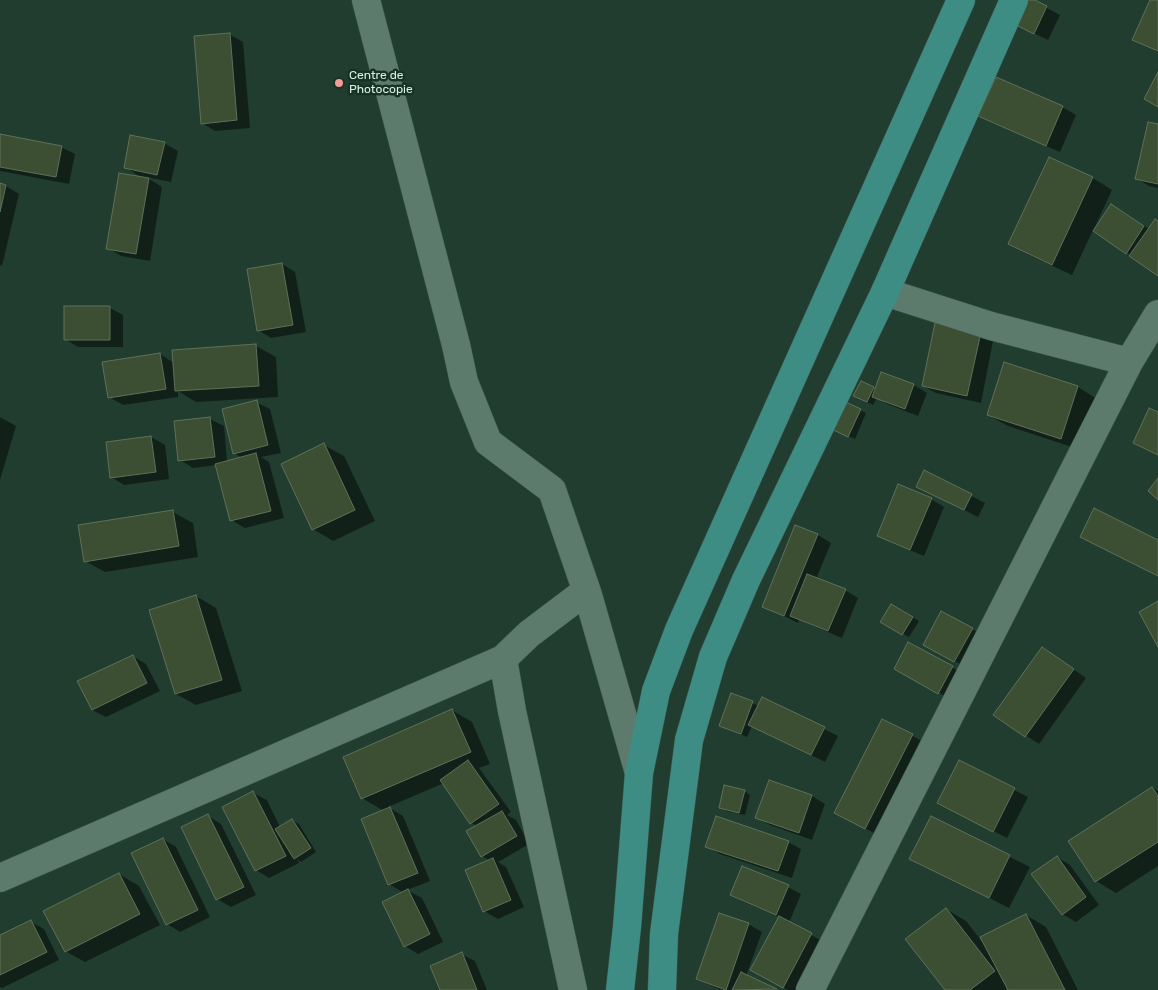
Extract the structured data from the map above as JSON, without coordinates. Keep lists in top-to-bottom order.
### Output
{
  "places": ["Centre de Photocopie"]
}
